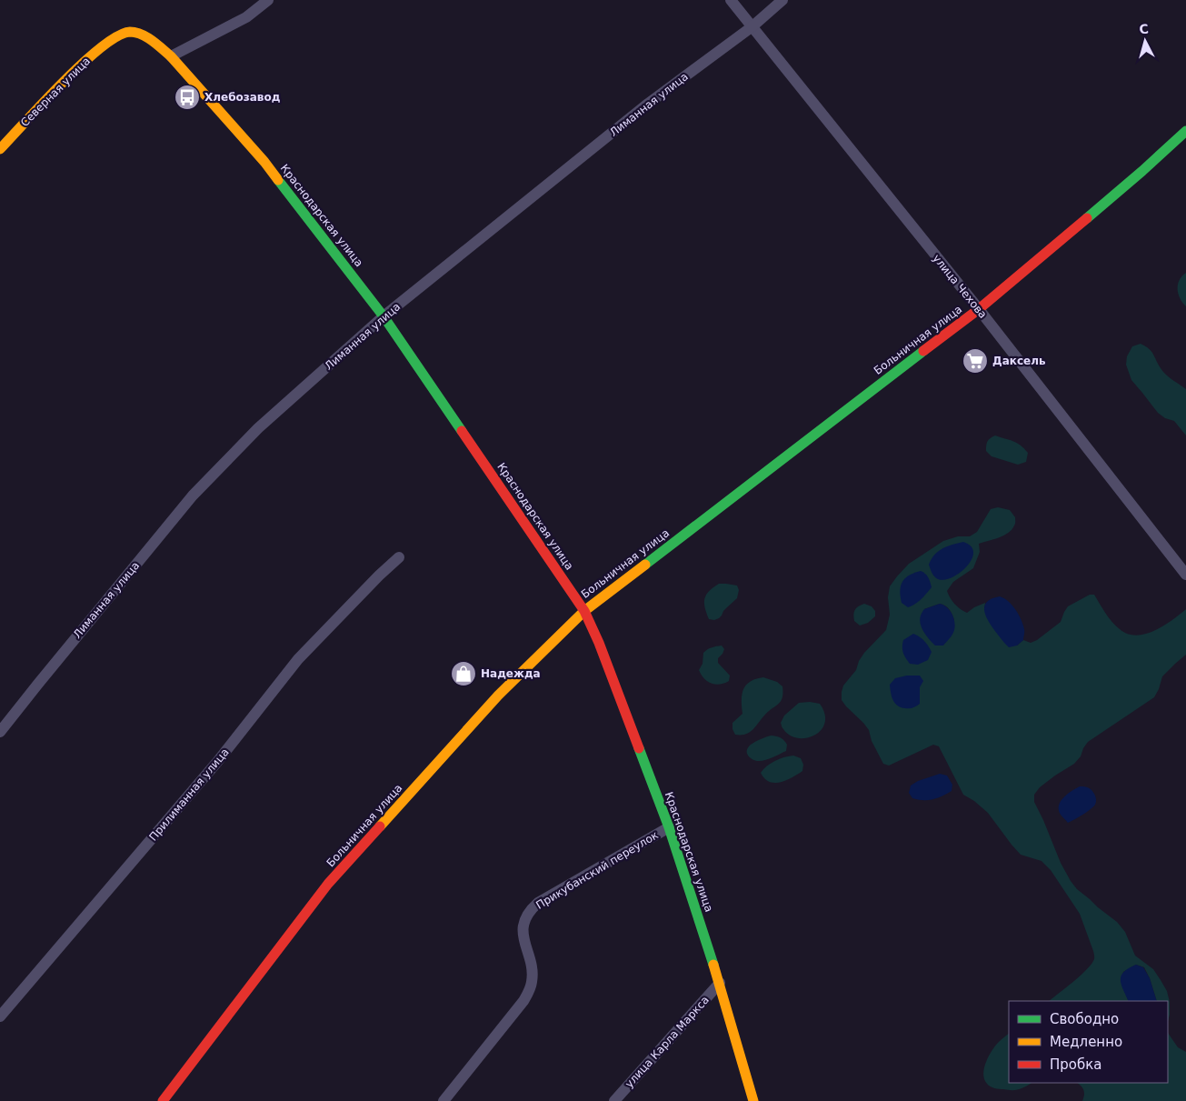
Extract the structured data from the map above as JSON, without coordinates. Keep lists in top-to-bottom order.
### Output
{
  "streets": {
    "street": [
      "Северная улица",
      "Лиманная улица",
      "Краснодарская улица",
      "улица Чехова",
      "Больничная улица",
      "Прилиманная улица",
      "Прикубанский переулок",
      "улица Карла Маркса"
    ]
  },
  "crossings": [
    ["Северная улица", "Краснодарская улица"],
    ["Лиманная улица", "Краснодарская улица"],
    ["Лиманная улица", "улица Чехова"],
    ["Краснодарская улица", "Больничная улица"],
    ["Краснодарская улица", "Прикубанский переулок"],
    ["Краснодарская улица", "улица Карла Маркса"],
    ["улица Чехова", "Больничная улица"]
  ],
  "places": {
    "bus stop": ["Хлебозавод"],
    "supermarket": ["Даксель"],
    "shop": ["Надежда"]
  },
  "legend": ["Свободно", "Медленно", "Пробка"],
  "north": "top"
}
